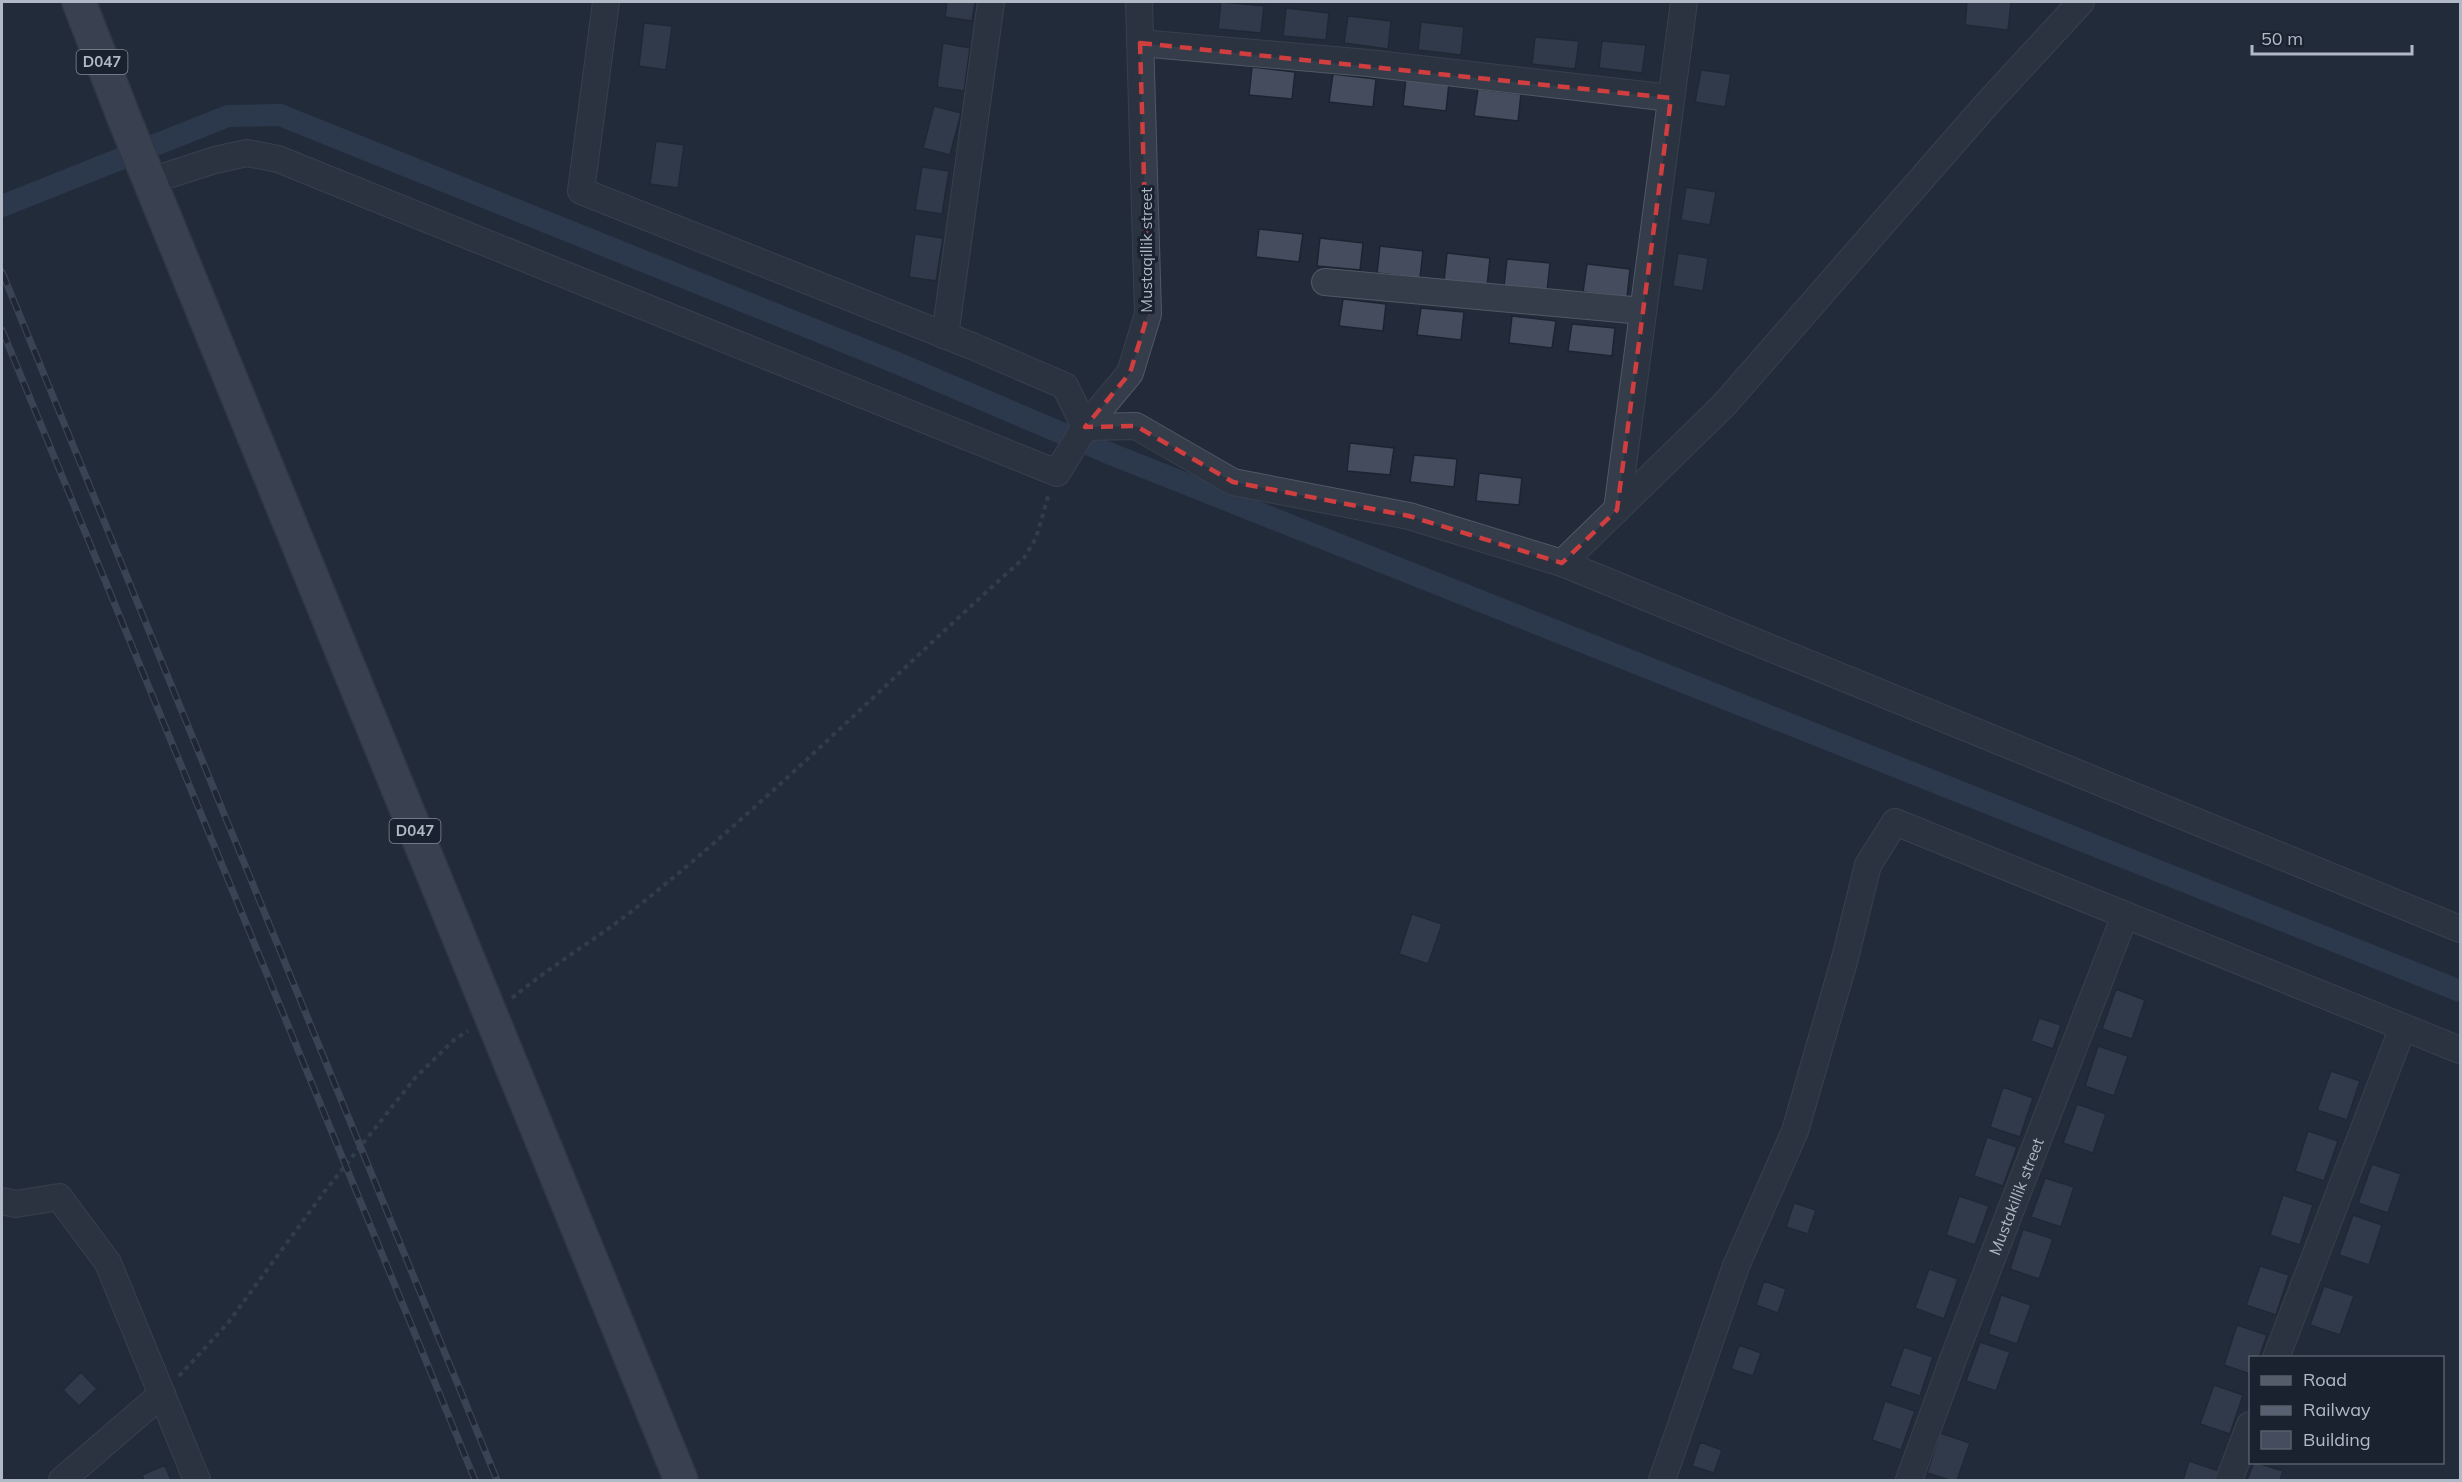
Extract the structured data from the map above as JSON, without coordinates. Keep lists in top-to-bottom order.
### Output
{
  "streets": {
    "main road": ["D047"],
    "street": ["Mustaqillik street", "Mustakillik street"]
  },
  "legend": ["Road", "Railway", "Building"],
  "scale_bar": "50 m"
}
